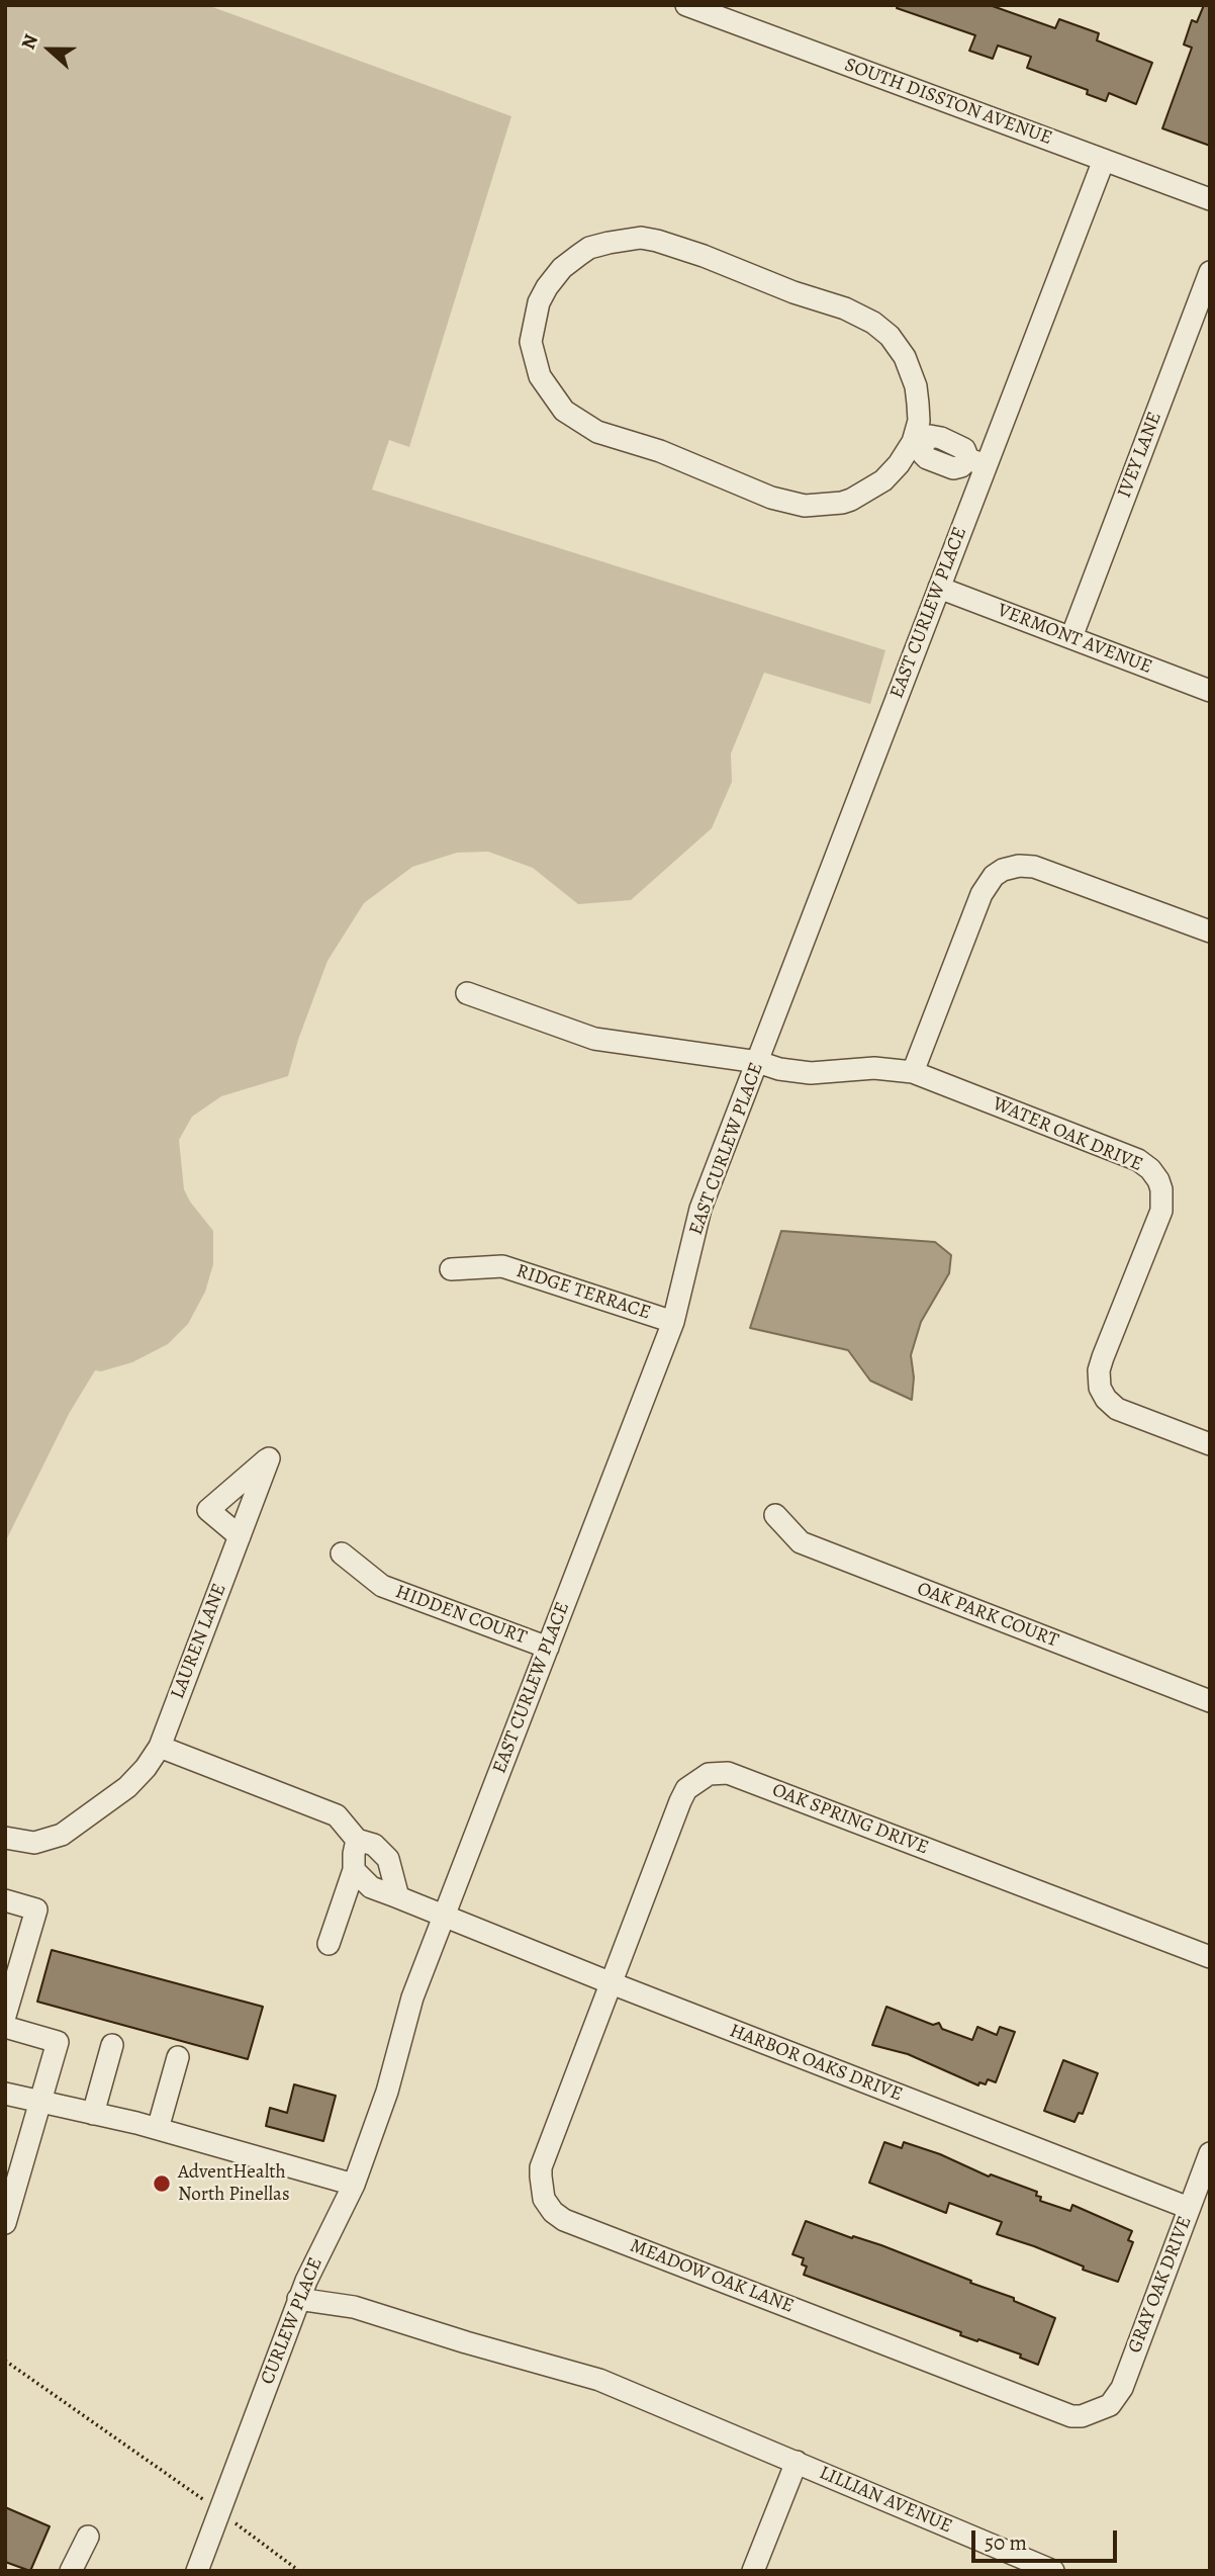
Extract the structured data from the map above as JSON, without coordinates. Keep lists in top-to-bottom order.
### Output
{
  "streets": {
    "street": [
      "SOUTH DISSTON AVENUE",
      "IVEY LANE",
      "EAST CURLEW PLACE",
      "VERMONT AVENUE",
      "WATER OAK DRIVE",
      "RIDGE TERRACE",
      "HIDDEN COURT",
      "OAK PARK COURT",
      "LAUREN LANE",
      "OAK SPRING DRIVE",
      "HARBOR OAKS DRIVE",
      "MEADOW OAK LANE",
      "GRAY OAK DRIVE",
      "CURLEW PLACE",
      "LILLIAN AVENUE"
    ]
  },
  "crossings": [
    ["SOUTH DISSTON AVENUE", "EAST CURLEW PLACE"],
    ["IVEY LANE", "VERMONT AVENUE"],
    ["EAST CURLEW PLACE", "VERMONT AVENUE"],
    ["EAST CURLEW PLACE", "WATER OAK DRIVE"],
    ["EAST CURLEW PLACE", "RIDGE TERRACE"],
    ["EAST CURLEW PLACE", "HIDDEN COURT"],
    ["EAST CURLEW PLACE", "HARBOR OAKS DRIVE"],
    ["EAST CURLEW PLACE", "CURLEW PLACE"],
    ["OAK SPRING DRIVE", "HARBOR OAKS DRIVE"],
    ["OAK SPRING DRIVE", "MEADOW OAK LANE"],
    ["HARBOR OAKS DRIVE", "MEADOW OAK LANE"],
    ["HARBOR OAKS DRIVE", "GRAY OAK DRIVE"],
    ["MEADOW OAK LANE", "GRAY OAK DRIVE"],
    ["CURLEW PLACE", "LILLIAN AVENUE"]
  ],
  "places": ["AdventHealth North Pinellas"],
  "scale_bar": "50 m",
  "north": "left"
}
